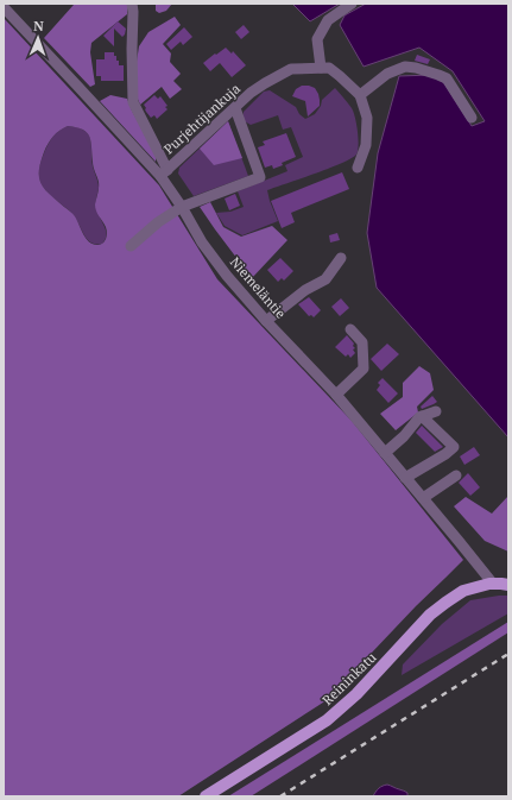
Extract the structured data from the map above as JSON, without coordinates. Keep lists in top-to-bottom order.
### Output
{
  "streets": {
    "main road": ["Reininkatu"],
    "street": ["Purjehtijankuja", "Niemeläntie"]
  },
  "crossings": [
    ["Purjehtijankuja", "Niemeläntie"],
    ["Niemeläntie", "Reininkatu"]
  ],
  "north": "top"
}
